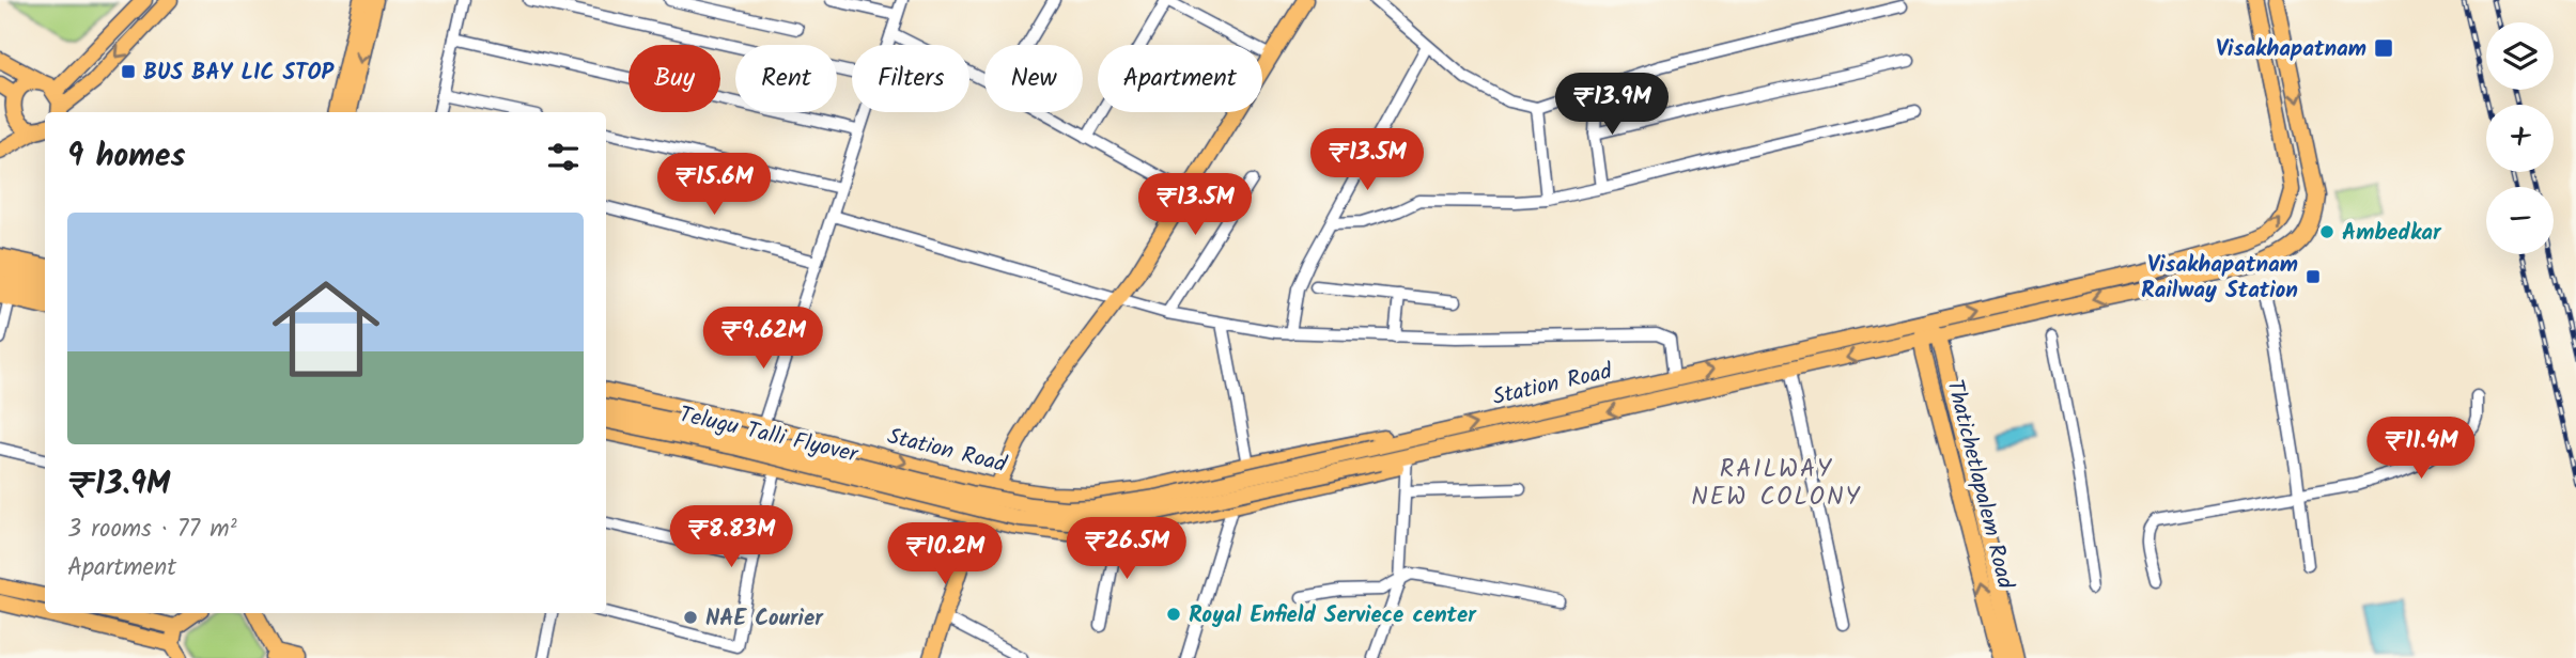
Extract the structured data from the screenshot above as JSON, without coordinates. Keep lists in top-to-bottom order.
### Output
{
  "streets": {
    "main road": ["Station Road", "Telugu Talli Flyover", "Thatichetlapalem Road"]
  },
  "crossings": [
    ["Station Road", "Telugu Talli Flyover"],
    ["Station Road", "Thatichetlapalem Road"]
  ],
  "districts": ["RAILWAY NEW COLONY"],
  "places": {
    "transit": ["Visakhapatnam", "BUS BAY LIC STOP", "Visakhapatnam Railway Station"],
    "other": ["Ambedkar", "Royal Enfield Serviece center", "NAE Courier"]
  },
  "page": {
    "map_buttons": ["+", "−"],
    "chip": [
      "Buy",
      "Rent",
      "Filters",
      "New",
      "Apartment"
    ],
    "price": [
      "₹13.9M",
      "₹13.5M",
      "₹15.6M",
      "₹13.5M",
      "₹9.62M",
      "₹11.4M",
      "₹8.83M",
      "₹26.5M",
      "₹10.2M"
    ],
    "heading": "9 homes",
    "list": [
      {
        "name": "₹13.9M",
        "note": "3 rooms · 77 m² · Apartment"
      }
    ]
  }
}
